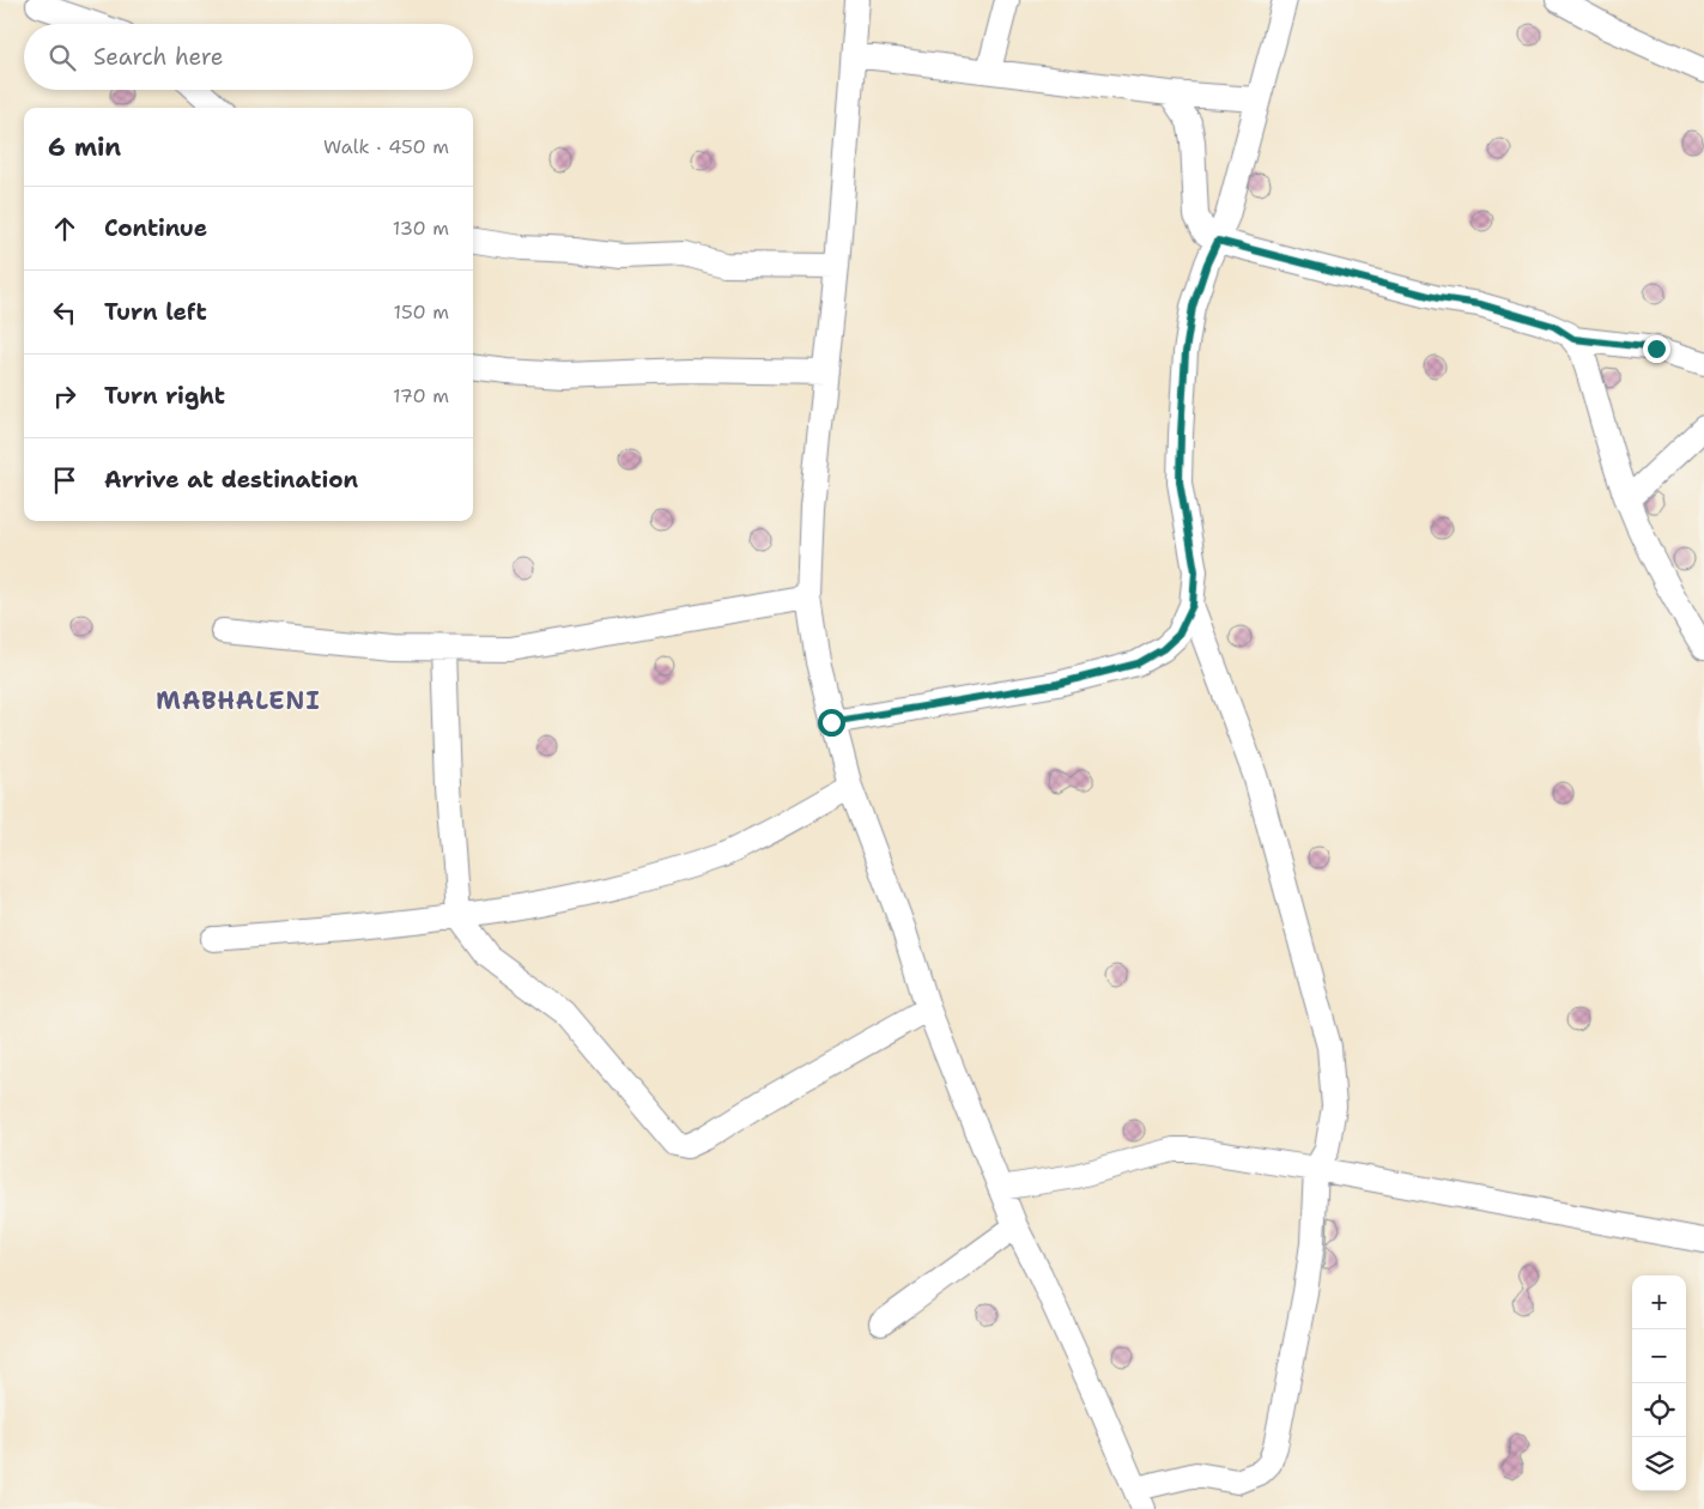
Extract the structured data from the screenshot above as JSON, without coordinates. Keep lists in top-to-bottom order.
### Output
{
  "districts": ["MABHALENI"],
  "page": {
    "search": "Search here",
    "heading": ["6 min", "Walk · 450 m"],
    "list": [
      ["Continue", "130 m"],
      ["Turn left", "150 m"],
      ["Turn right", "170 m"],
      "Arrive at destination"
    ],
    "map_buttons": ["+", "−"]
  }
}
